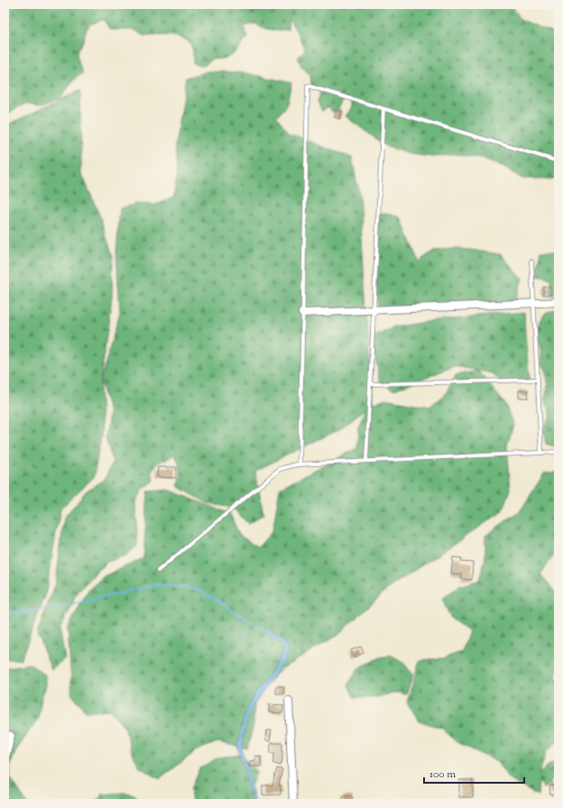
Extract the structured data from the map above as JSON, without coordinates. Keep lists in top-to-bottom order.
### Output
{
  "scale_bar": "100 m"
}
